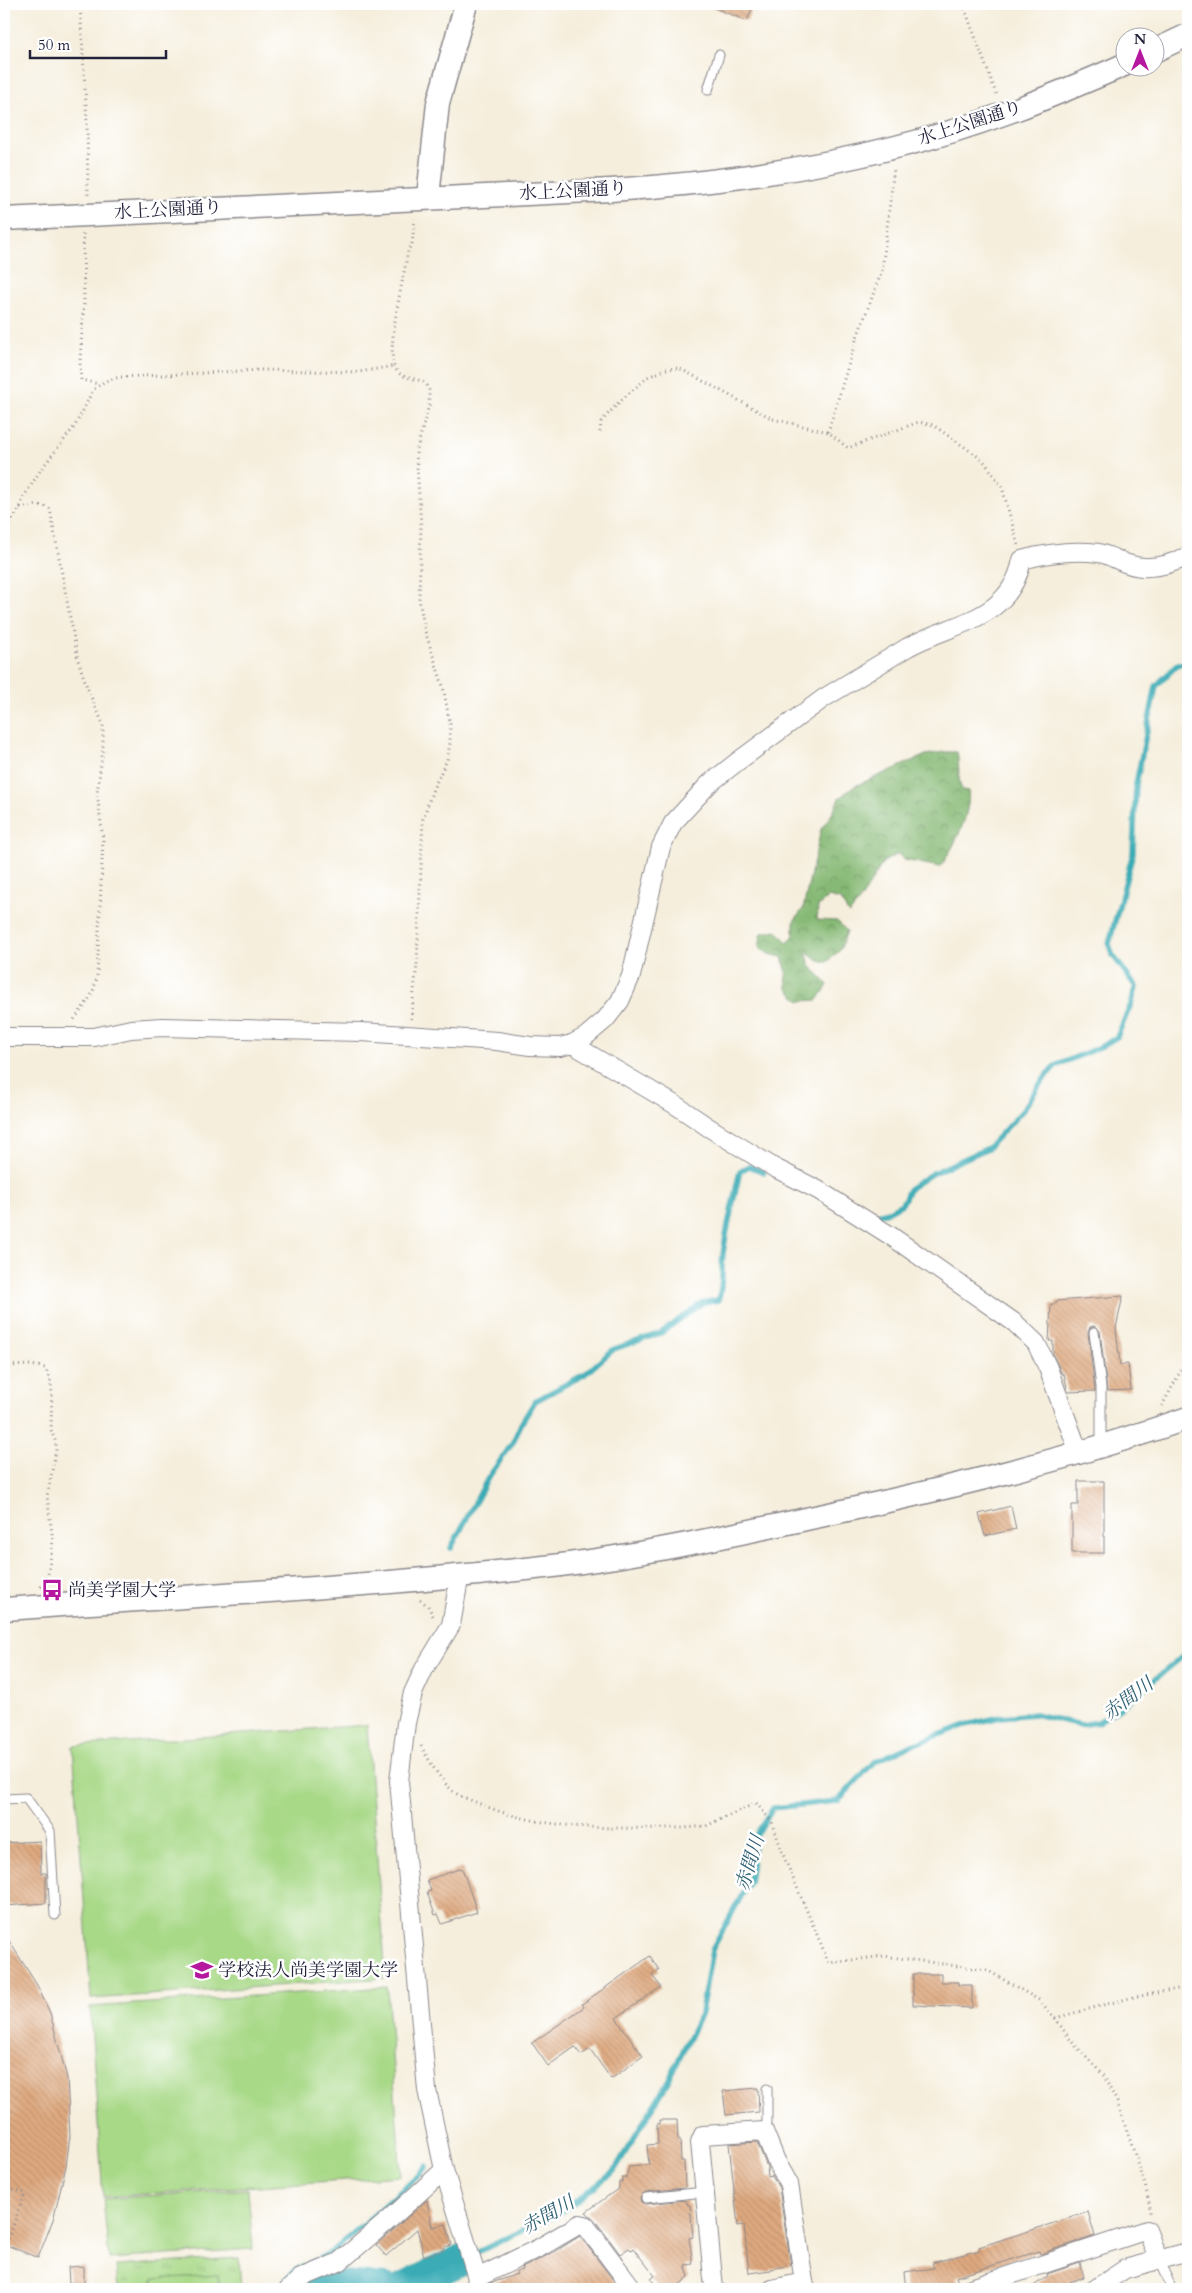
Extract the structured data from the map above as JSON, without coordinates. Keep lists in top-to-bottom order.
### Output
{
  "streets": {
    "street": ["水上公園通り"]
  },
  "water": ["赤間川"],
  "places": {
    "bus stop": ["尚美学園大学"],
    "school or university": ["学校法人尚美学園大学"]
  },
  "scale_bar": "50 m",
  "north": "top"
}
